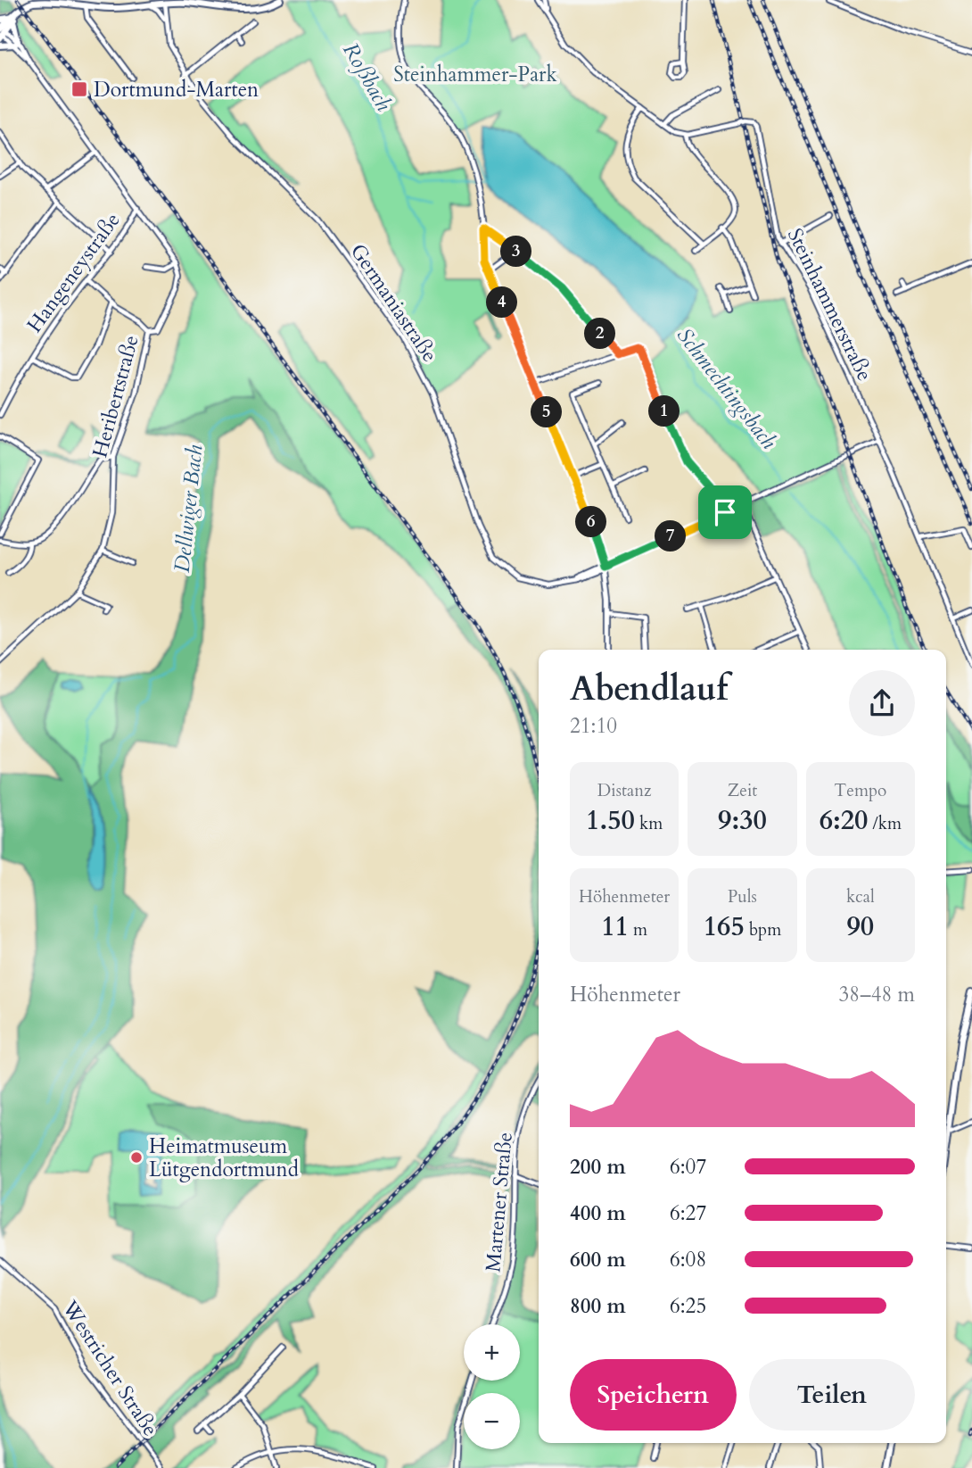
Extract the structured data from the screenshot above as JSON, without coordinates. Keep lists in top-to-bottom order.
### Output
{
  "streets": {
    "street": [
      "Hangeneystraße",
      "Germaniastraße",
      "Steinhammerstraße",
      "Heribertstraße",
      "Martener Straße",
      "Westricher Straße"
    ]
  },
  "crossings": [
    ["Hangeneystraße", "Heribertstraße"],
    ["Germaniastraße", "Steinhammerstraße"]
  ],
  "water": ["Roßbach", "Schmechtingsbach", "Dellwiger Bach"],
  "parks": ["Steinhammer-Park"],
  "places": {
    "transit": ["Dortmund-Marten"],
    "other": ["Heimatmuseum Lütgendortmund"]
  },
  "page": {
    "pins": [
      "3",
      "4",
      "2",
      "1",
      "5",
      "6",
      "7"
    ],
    "heading": ["Abendlauf", "21:10"],
    "stats": [
      ["Distanz", "1.50 km"],
      ["Zeit", "9:30"],
      ["Tempo", "6:20 /km"],
      ["Höhenmeter", "11 m"],
      ["Puls", "165 bpm"],
      ["kcal", "90"]
    ],
    "chart": ["Höhenmeter", "38–48 m"],
    "list": [
      {
        "name": "200 m",
        "note": "6:07"
      },
      {
        "name": "400 m",
        "note": "6:27"
      },
      {
        "name": "600 m",
        "note": "6:08"
      },
      {
        "name": "800 m",
        "note": "6:25"
      }
    ],
    "map_buttons": ["+", "−"],
    "buttons": ["Speichern", "Teilen"]
  }
}
